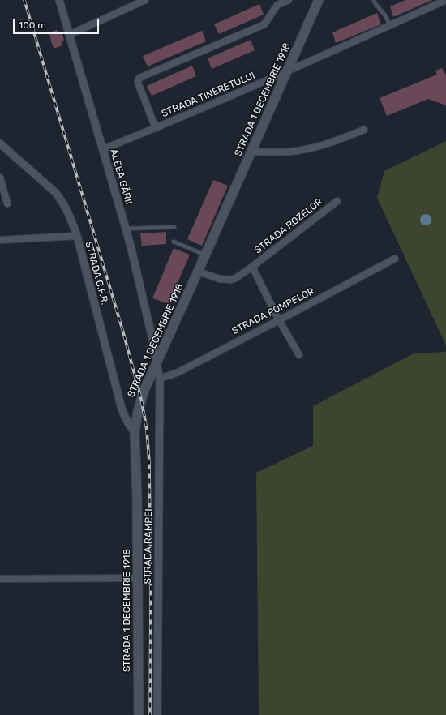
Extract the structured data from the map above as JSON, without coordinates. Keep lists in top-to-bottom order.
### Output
{
  "streets": {
    "main road": ["STRADA 1 DECEMBRIE 1918"],
    "street": [
      "STRADA TINERETULUI",
      "ALEEA GĂRII",
      "STRADA ROZELOR",
      "STRADA C.F.R.",
      "STRADA POMPELOR",
      "STRADA RAMPEI"
    ]
  },
  "crossings": [
    ["STRADA TINERETULUI", "STRADA 1 DECEMBRIE 1918"],
    ["STRADA TINERETULUI", "ALEEA GĂRII"],
    ["STRADA 1 DECEMBRIE 1918", "ALEEA GĂRII"],
    ["STRADA 1 DECEMBRIE 1918", "STRADA ROZELOR"],
    ["STRADA 1 DECEMBRIE 1918", "STRADA C.F.R."],
    ["STRADA 1 DECEMBRIE 1918", "STRADA RAMPEI"],
    ["ALEEA GĂRII", "STRADA RAMPEI"],
    ["STRADA ROZELOR", "STRADA POMPELOR"],
    ["STRADA POMPELOR", "STRADA RAMPEI"]
  ],
  "scale_bar": "100 m"
}
